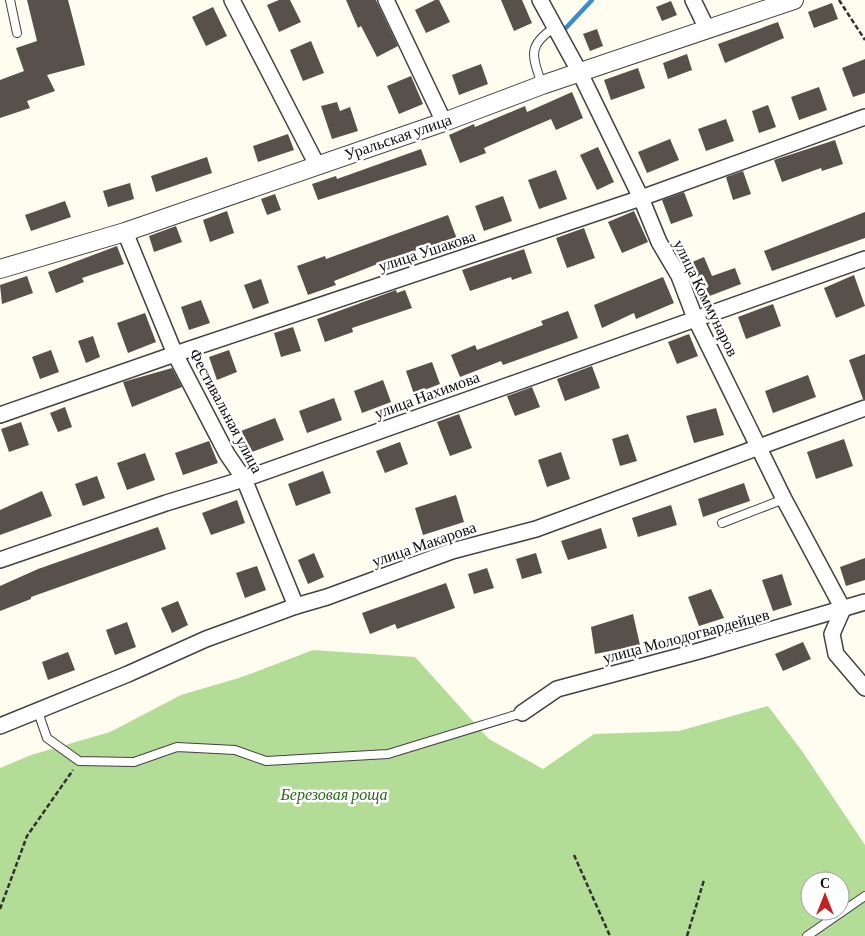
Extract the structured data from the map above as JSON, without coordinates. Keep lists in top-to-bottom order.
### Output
{
  "streets": {
    "street": [
      "Уральская улица",
      "улица Ушакова",
      "улица Коммунаров",
      "улица Нахимова",
      "Фестивальная улица",
      "улица Макарова",
      "улица Молодогвардейцев"
    ]
  },
  "crossings": [
    ["Уральская улица", "улица Коммунаров"],
    ["Уральская улица", "Фестивальная улица"],
    ["улица Ушакова", "улица Коммунаров"],
    ["улица Ушакова", "Фестивальная улица"],
    ["улица Коммунаров", "улица Нахимова"],
    ["улица Коммунаров", "улица Макарова"],
    ["улица Коммунаров", "улица Молодогвардейцев"],
    ["улица Нахимова", "Фестивальная улица"],
    ["Фестивальная улица", "улица Макарова"]
  ],
  "parks": ["Березовая роща"],
  "north": "top"
}
